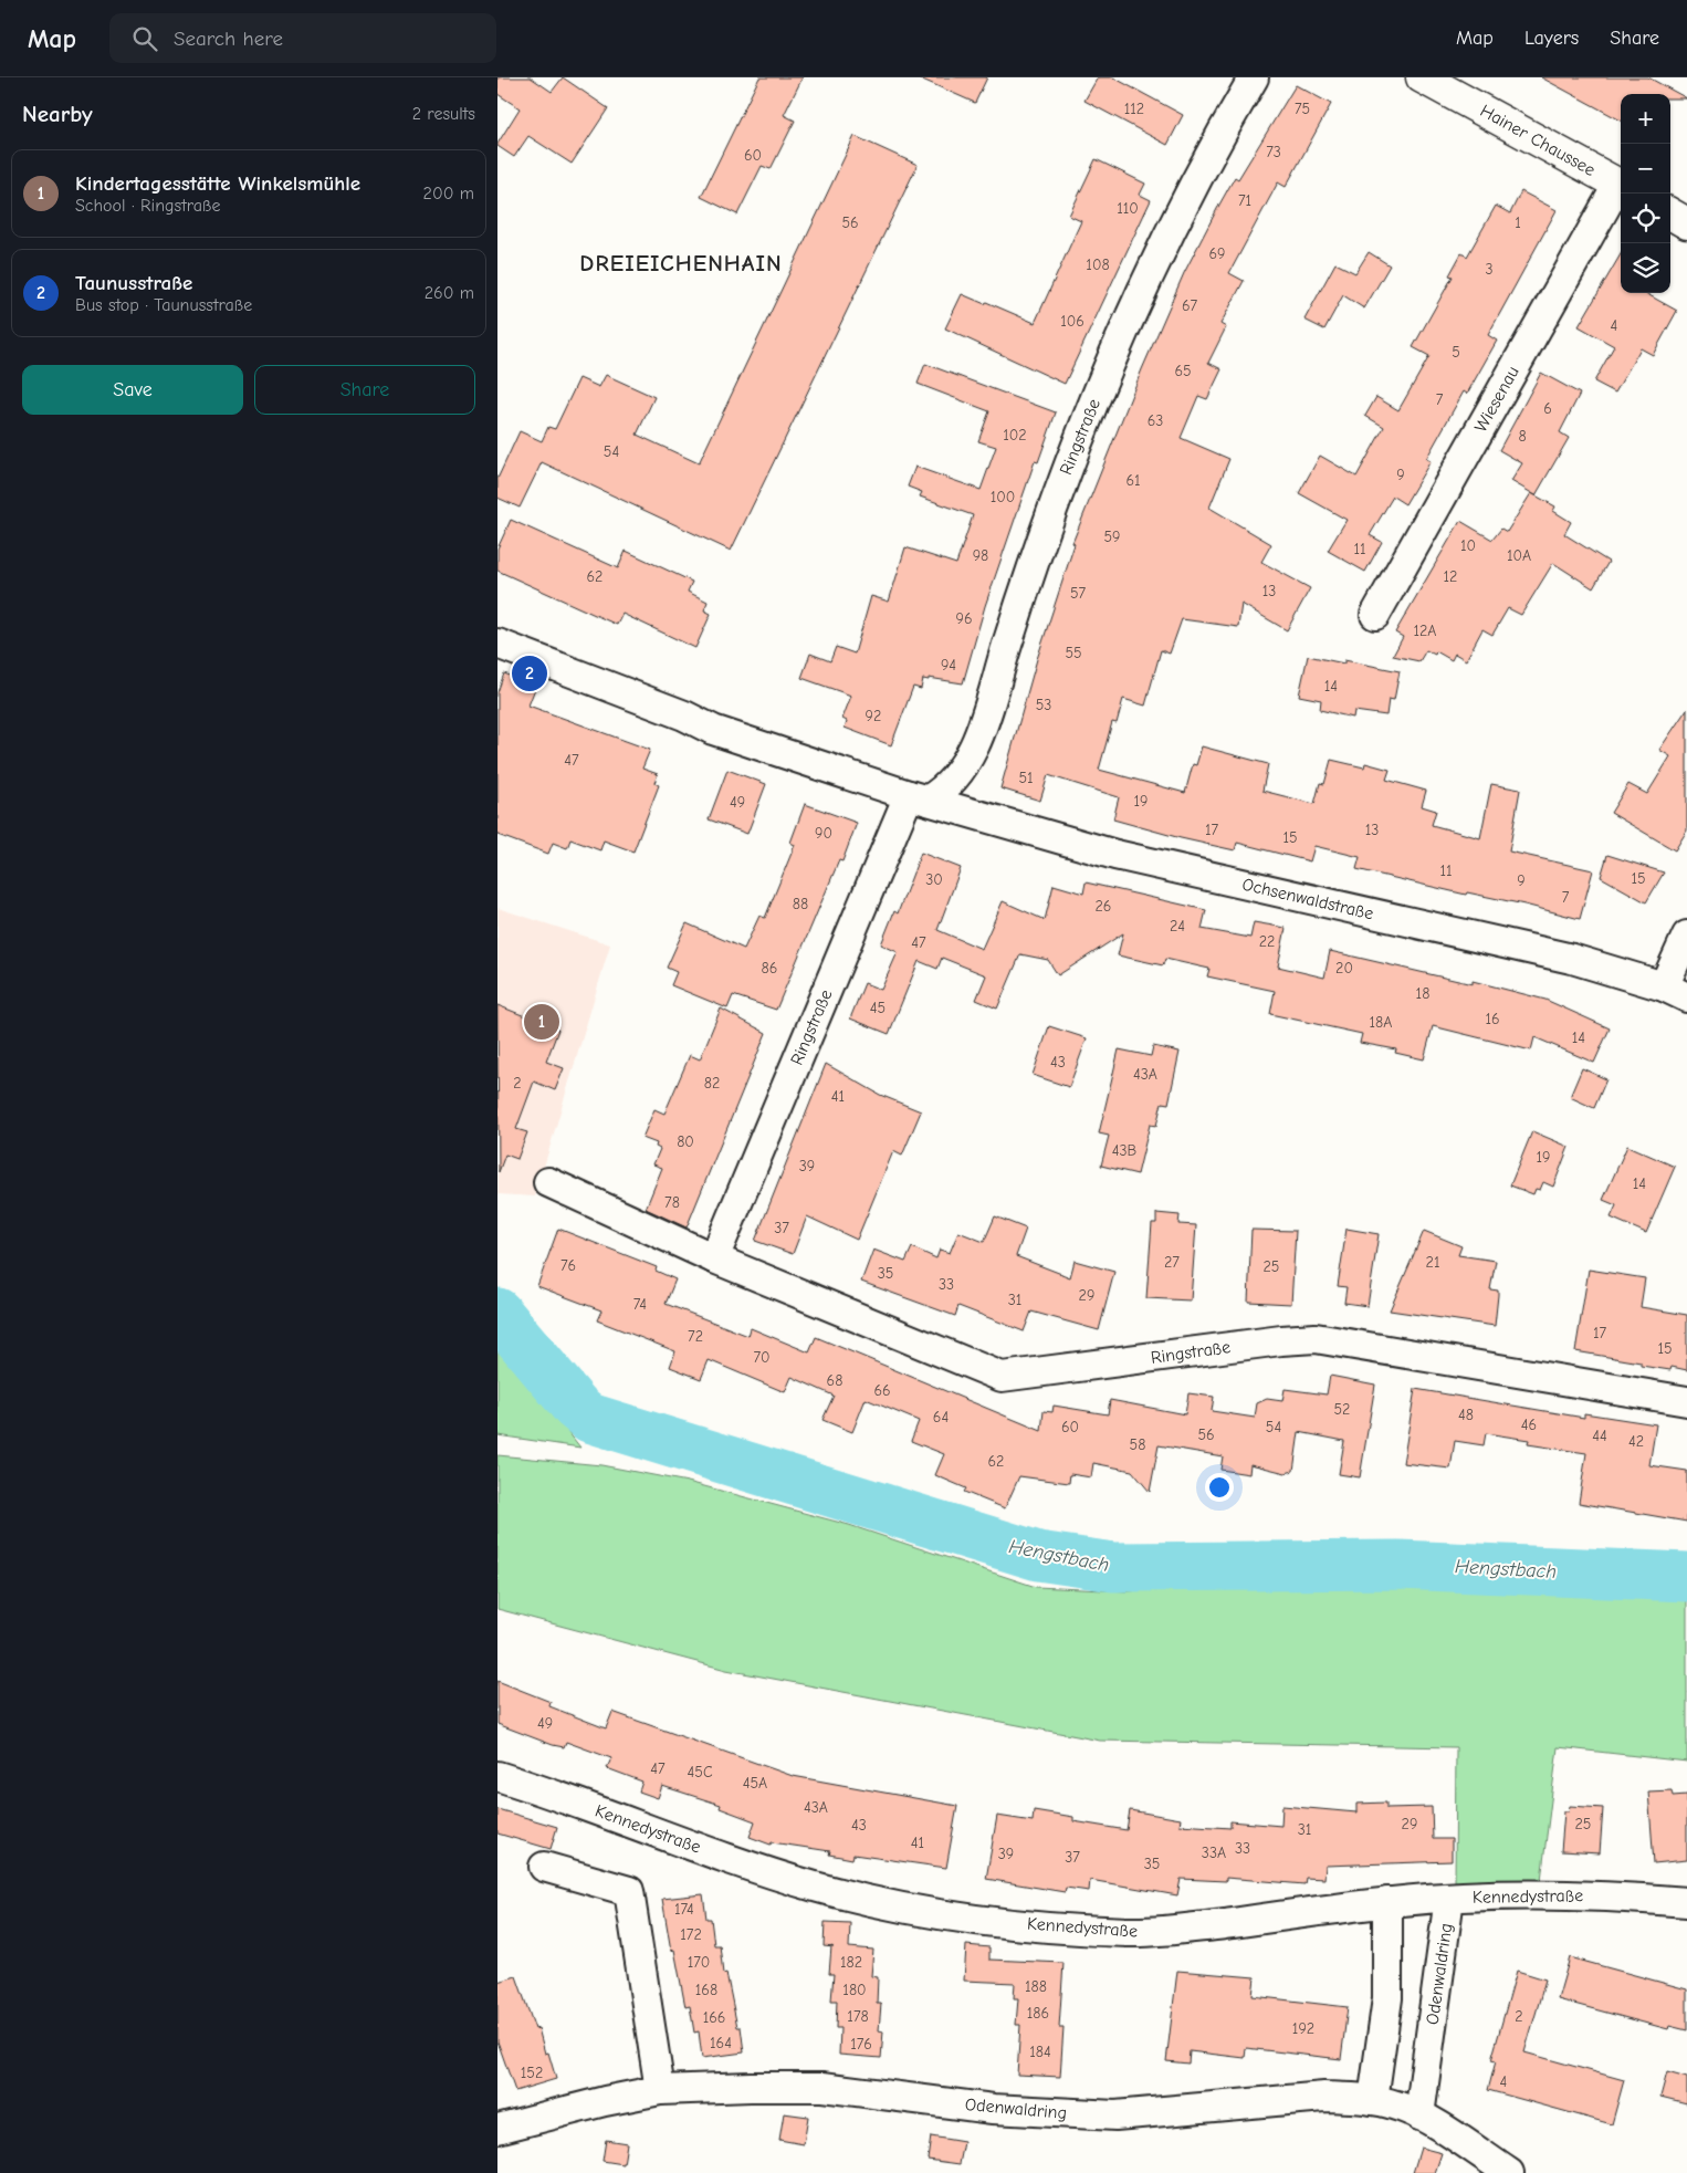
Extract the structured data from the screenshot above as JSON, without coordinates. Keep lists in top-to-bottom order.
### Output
{
  "streets": {
    "street": [
      "Hainer Chaussee",
      "Wiesenau",
      "Ringstraße",
      "Ochsenwaldstraße",
      "Kennedystraße",
      "Odenwaldring"
    ]
  },
  "crossings": [
    ["Ringstraße", "Ochsenwaldstraße"],
    ["Kennedystraße", "Odenwaldring"]
  ],
  "districts": ["DREIEICHENHAIN"],
  "water": ["Hengstbach"],
  "house_numbers": [
    "112",
    "75",
    "73",
    "60",
    "71",
    "110",
    "56",
    "1",
    "69",
    "108",
    "3",
    "67",
    "106",
    "4",
    "5",
    "65",
    "7",
    "6",
    "63",
    "102",
    "8",
    "54",
    "9",
    "61",
    "100",
    "59",
    "10",
    "11",
    "98",
    "10A",
    "62",
    "12",
    "13",
    "57",
    "96",
    "12A",
    "55",
    "94",
    "14",
    "53",
    "92",
    "47",
    "51",
    "19",
    "49",
    "17",
    "13",
    "90",
    "15",
    "11",
    "15",
    "30",
    "9",
    "7",
    "88",
    "26",
    "24",
    "22",
    "47",
    "86",
    "20",
    "18",
    "45",
    "16",
    "18A",
    "14",
    "43",
    "43A",
    "2",
    "82",
    "41",
    "80",
    "43B",
    "19",
    "39",
    "14",
    "78",
    "37",
    "27",
    "21",
    "76",
    "25",
    "35",
    "33",
    "29",
    "31",
    "74",
    "17",
    "72",
    "15",
    "70",
    "68",
    "66",
    "52",
    "48",
    "64",
    "46",
    "60",
    "54",
    "56",
    "44",
    "42",
    "58",
    "62",
    "49",
    "47",
    "45C",
    "45A",
    "43A",
    "29",
    "25",
    "43",
    "31",
    "41",
    "33",
    "33A",
    "39",
    "37",
    "35",
    "174",
    "172",
    "170",
    "182",
    "188",
    "168",
    "180",
    "186",
    "178",
    "2",
    "166",
    "192",
    "164",
    "176",
    "184",
    "152",
    "4"
  ],
  "page": {
    "header": "Map",
    "search": "Search here",
    "nav": ["Map", "Layers", "Share"],
    "heading": ["Nearby", "2 results"],
    "map_buttons": ["+", "−"],
    "list": [
      {
        "mark": "1",
        "name": "Kindertagesstätte Winkelsmühle",
        "note": "School · Ringstraße",
        "value": "200 m"
      },
      {
        "mark": "2",
        "name": "Taunusstraße",
        "note": "Bus stop · Taunusstraße",
        "value": "260 m"
      }
    ],
    "buttons": ["Save", "Share"],
    "pins": ["2", "1"]
  }
}
